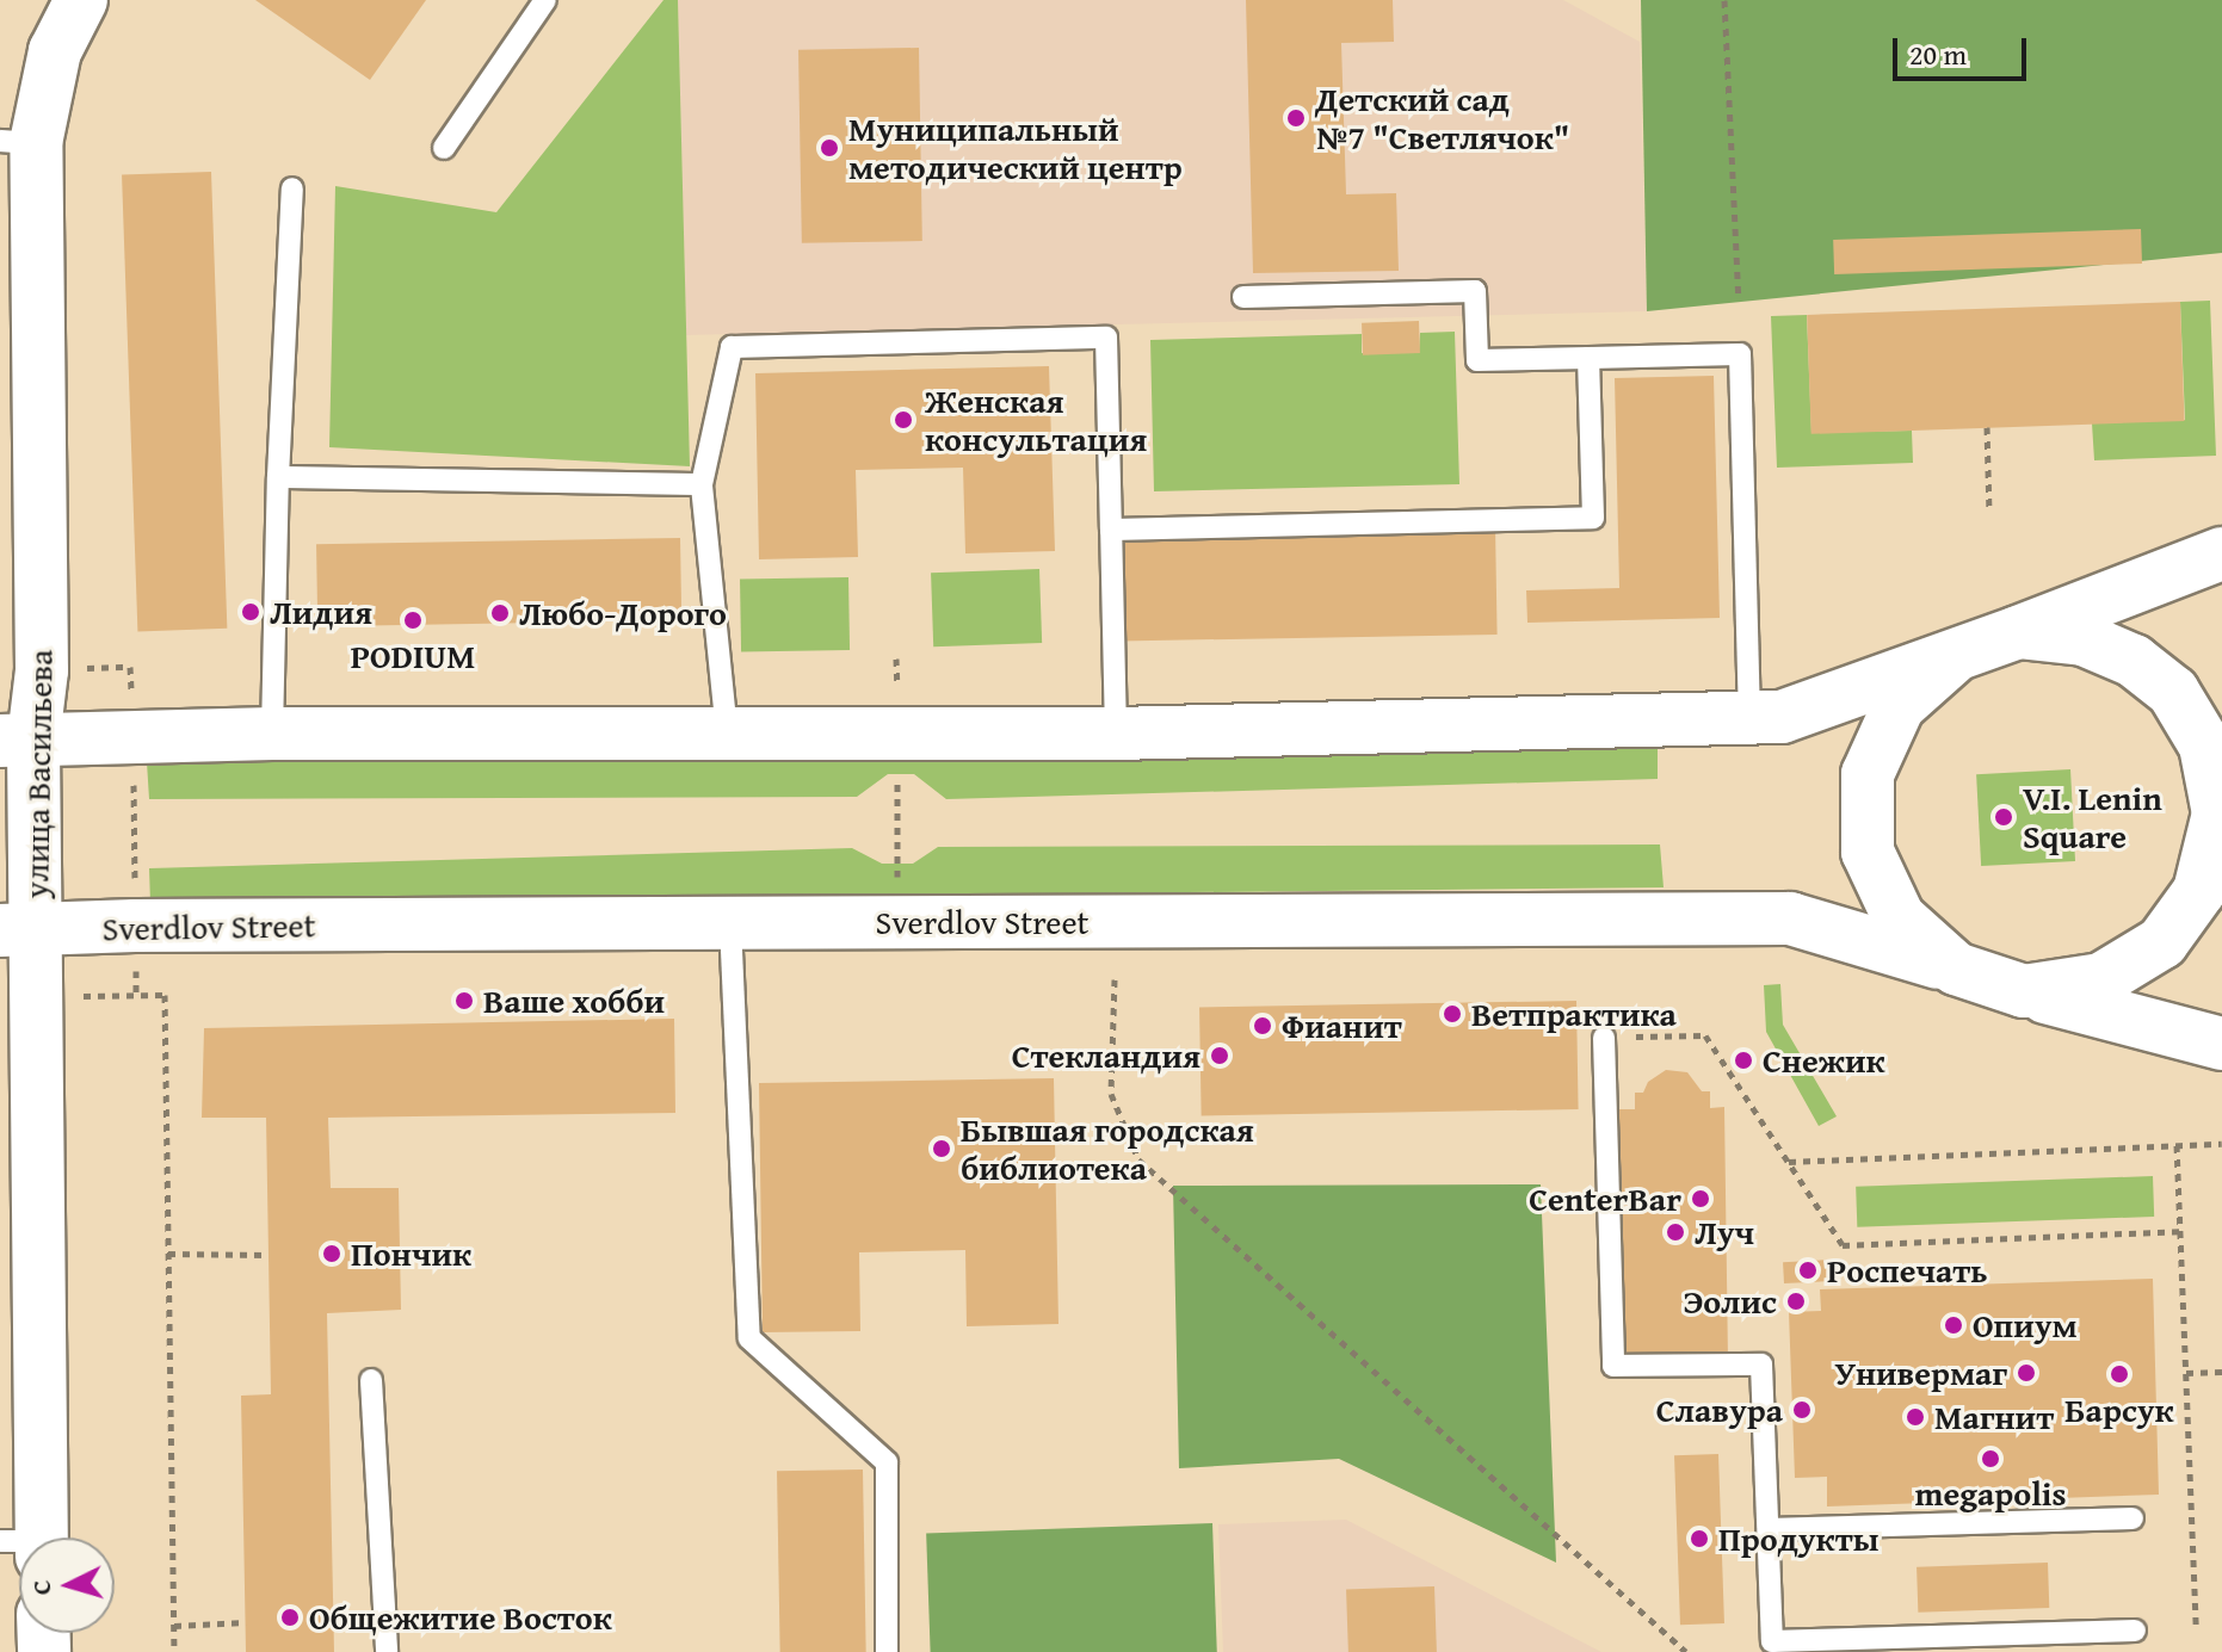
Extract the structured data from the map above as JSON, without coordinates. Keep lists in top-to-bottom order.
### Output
{
  "streets": {
    "street": ["улица Васильева", "Sverdlov Street"]
  },
  "crossings": [
    ["улица Васильева", "Sverdlov Street"]
  ],
  "places": [
    "Детский сад №7 \"Светлячок\"",
    "Муниципальный методический центр",
    "Женская консультация",
    "Лидия",
    "Любо-Дорого",
    "PODIUM",
    "V.I. Lenin Square",
    "Ваше хобби",
    "Ветпрактика",
    "Фианит",
    "Стекландия",
    "Снежик",
    "Бывшая городская библиотека",
    "CenterBar",
    "Луч",
    "Пончик",
    "Роспечать",
    "Эолис",
    "Опиум",
    "Универмаг",
    "Барсук",
    "Славура",
    "Магнит",
    "megapolis",
    "Продукты",
    "Общежитие Восток"
  ],
  "scale_bar": "20 m",
  "north": "left"
}
